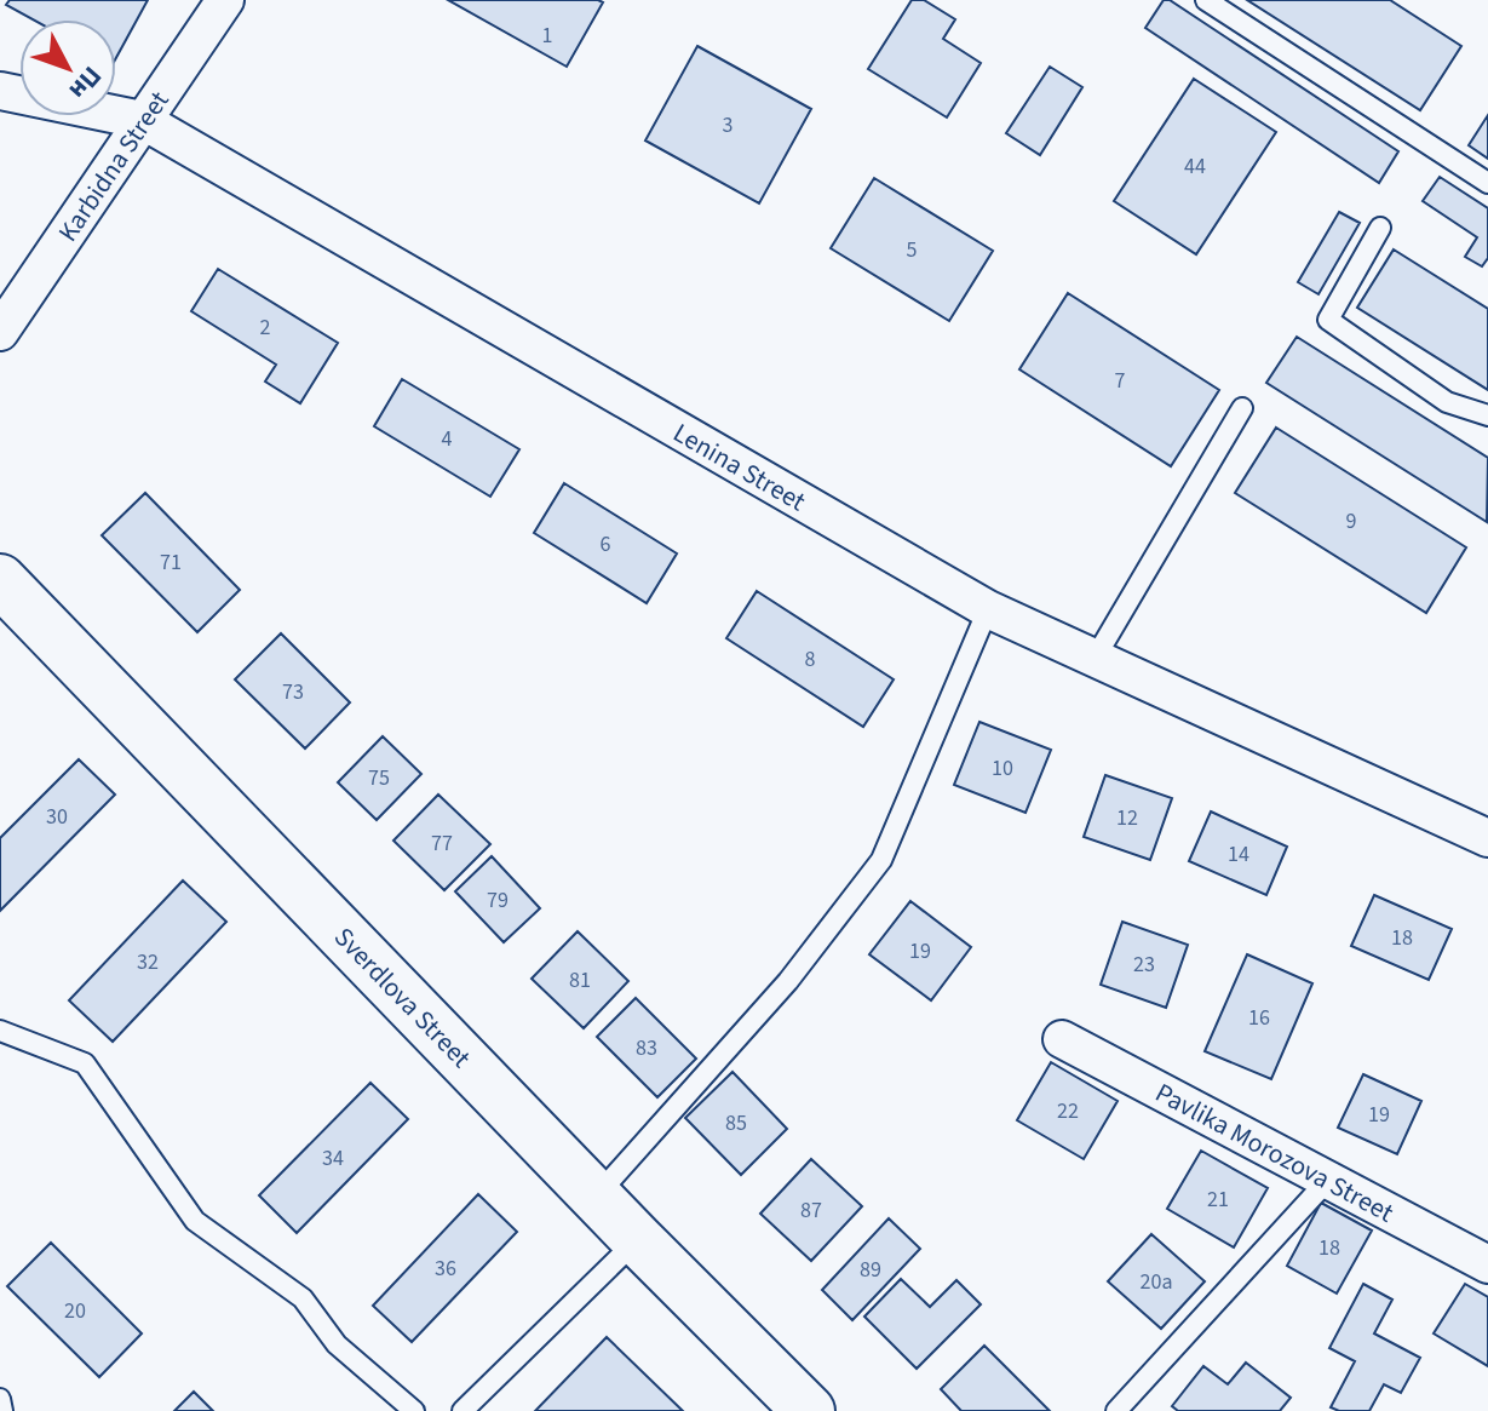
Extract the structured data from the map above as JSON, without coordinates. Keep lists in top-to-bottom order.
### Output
{
  "streets": {
    "street": [
      "Karbidna Street",
      "Lenina Street",
      "Sverdlova Street",
      "Pavlika Morozova Street"
    ]
  },
  "crossings": [
    ["Karbidna Street", "Lenina Street"]
  ],
  "house_numbers": [
    "1",
    "3",
    "44",
    "5",
    "2",
    "7",
    "4",
    "9",
    "6",
    "71",
    "8",
    "73",
    "10",
    "75",
    "30",
    "12",
    "77",
    "14",
    "79",
    "18",
    "19",
    "32",
    "23",
    "81",
    "16",
    "83",
    "22",
    "19",
    "85",
    "34",
    "21",
    "87",
    "18",
    "36",
    "89",
    "20а",
    "20"
  ],
  "north": "bottom right"
}
